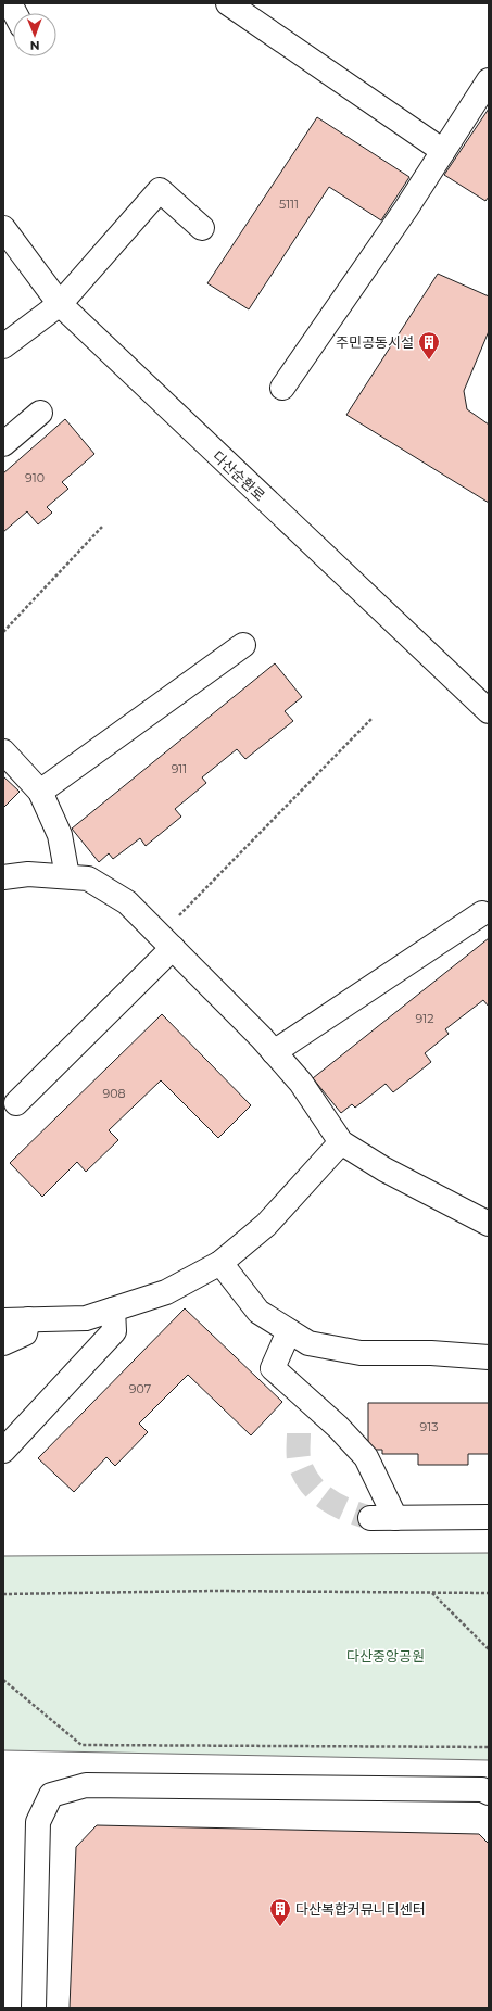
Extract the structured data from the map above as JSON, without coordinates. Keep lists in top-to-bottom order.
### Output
{
  "streets": {
    "street": ["다산순환로"]
  },
  "parks": ["다산중앙공원"],
  "places": {
    "building": ["주민공동시설", "다산복합커뮤니티센터"]
  },
  "house_numbers": [
    "5111",
    "910",
    "911",
    "912",
    "908",
    "907",
    "913"
  ],
  "north": "bottom"
}
